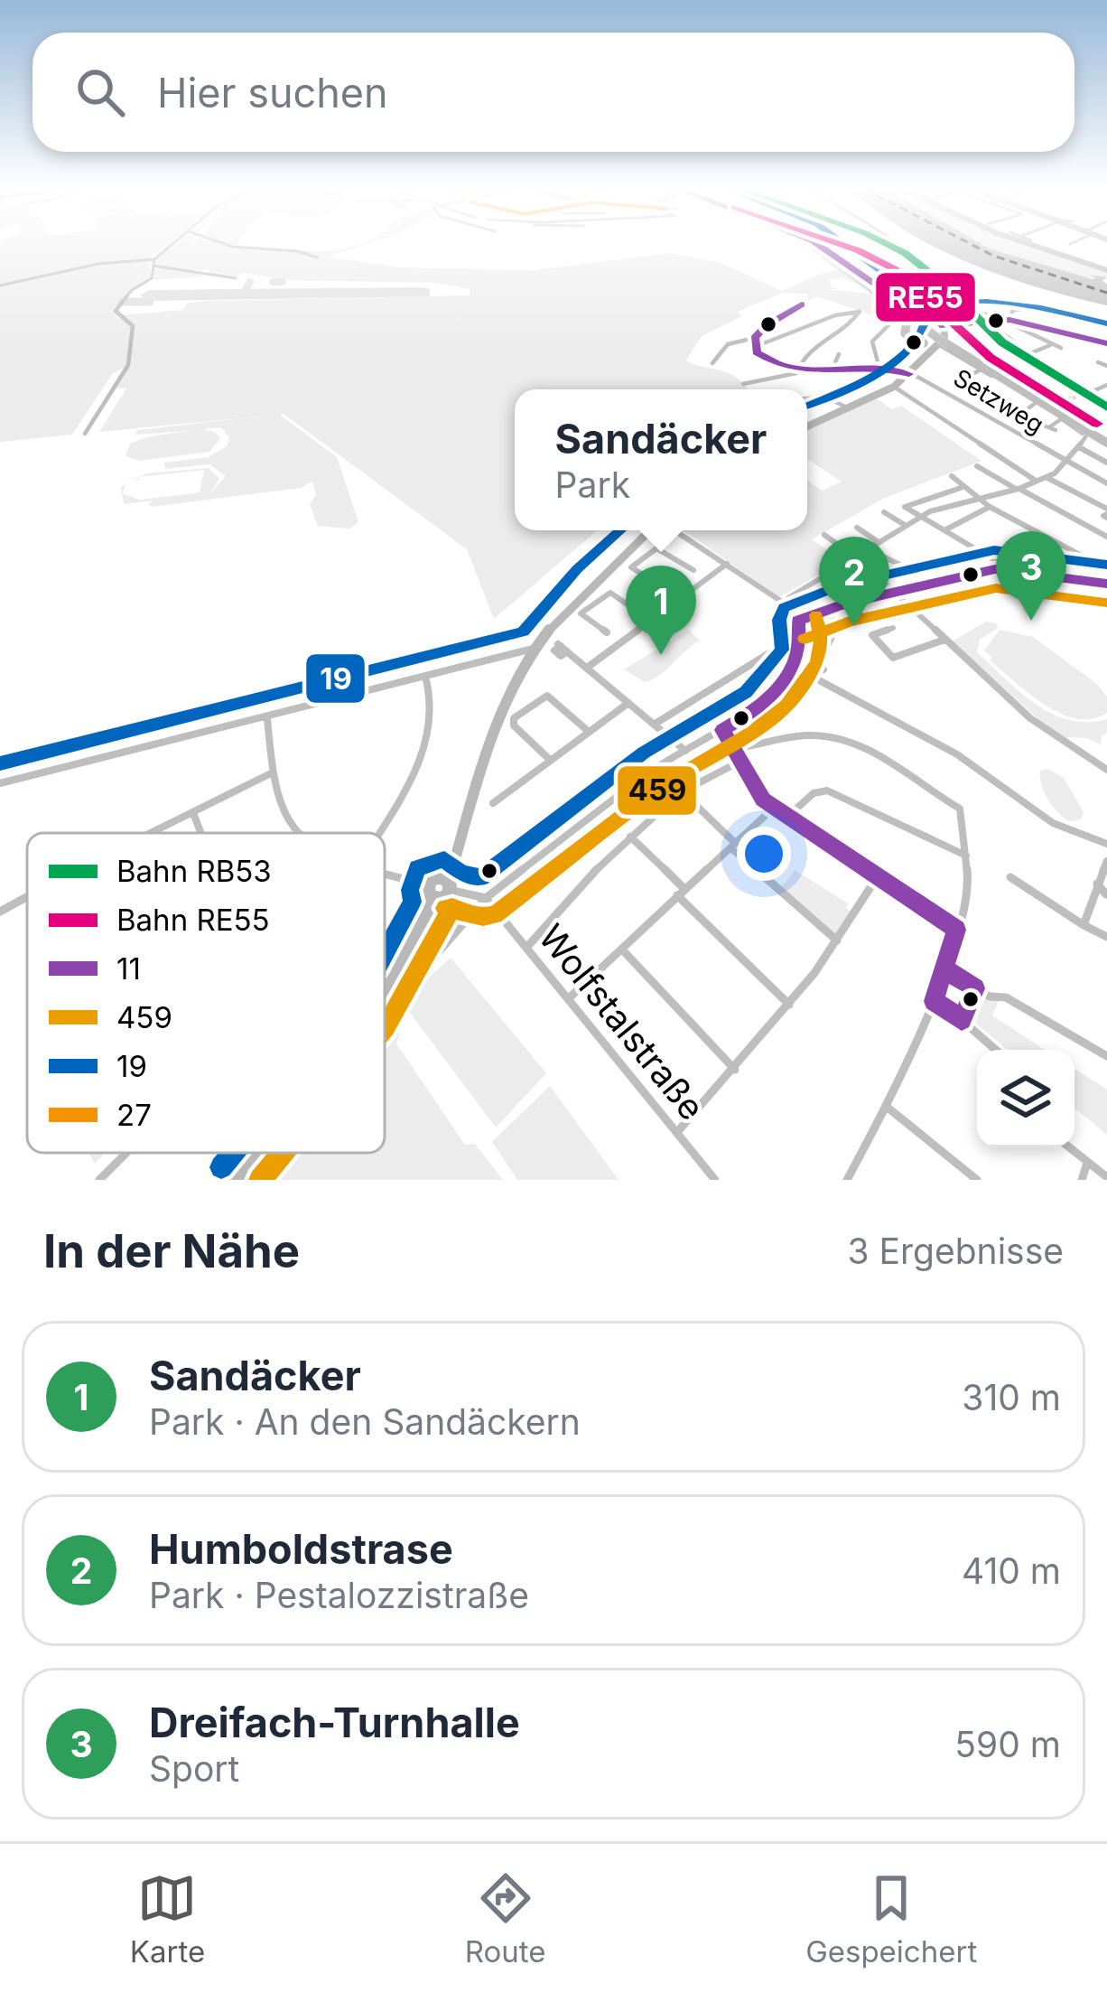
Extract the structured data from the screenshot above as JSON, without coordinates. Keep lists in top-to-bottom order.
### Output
{
  "streets": {
    "street": ["Setzweg", "Wolfstalstraße"]
  },
  "lines": [
    "rail line RB53",
    "rail line RE55",
    "transit line 11",
    "transit line 19",
    "transit line 459"
  ],
  "legend": [
    "Bahn RB53",
    "Bahn RE55",
    "11",
    "459",
    "19",
    "27"
  ],
  "page": {
    "search": "Hier suchen",
    "popup": ["Sandäcker", "Park"],
    "pins": ["3", "2", "1"],
    "heading": ["In der Nähe", "3 Ergebnisse"],
    "list": [
      {
        "mark": "1",
        "name": "Sandäcker",
        "note": "Park · An den Sandäckern",
        "value": "310 m"
      },
      {
        "mark": "2",
        "name": "Humboldstrase",
        "note": "Park · Pestalozzistraße",
        "value": "410 m"
      },
      {
        "mark": "3",
        "name": "Dreifach-Turnhalle",
        "note": "Sport",
        "value": "590 m"
      }
    ],
    "nav": ["Karte", "Route", "Gespeichert"]
  }
}
